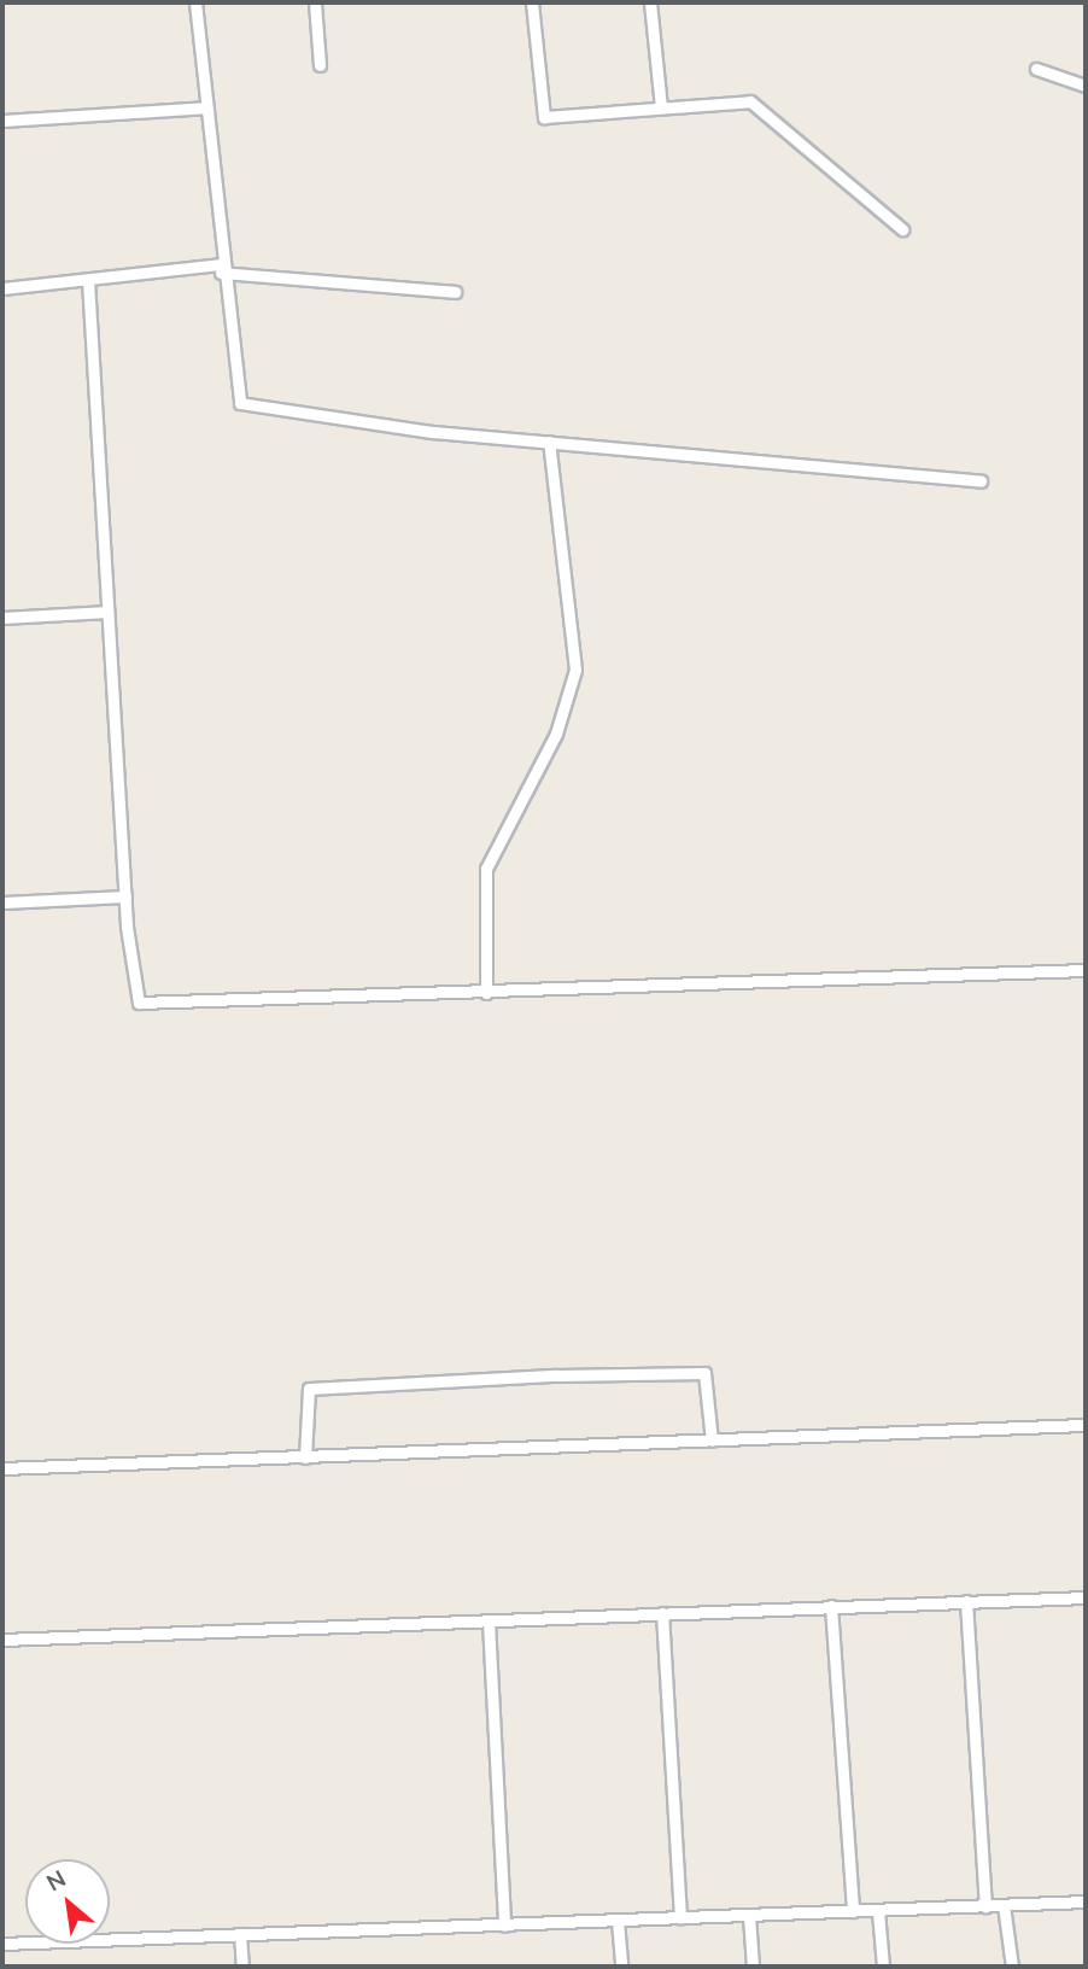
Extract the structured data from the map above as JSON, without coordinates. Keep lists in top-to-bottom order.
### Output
{
  "north": "top left"
}
